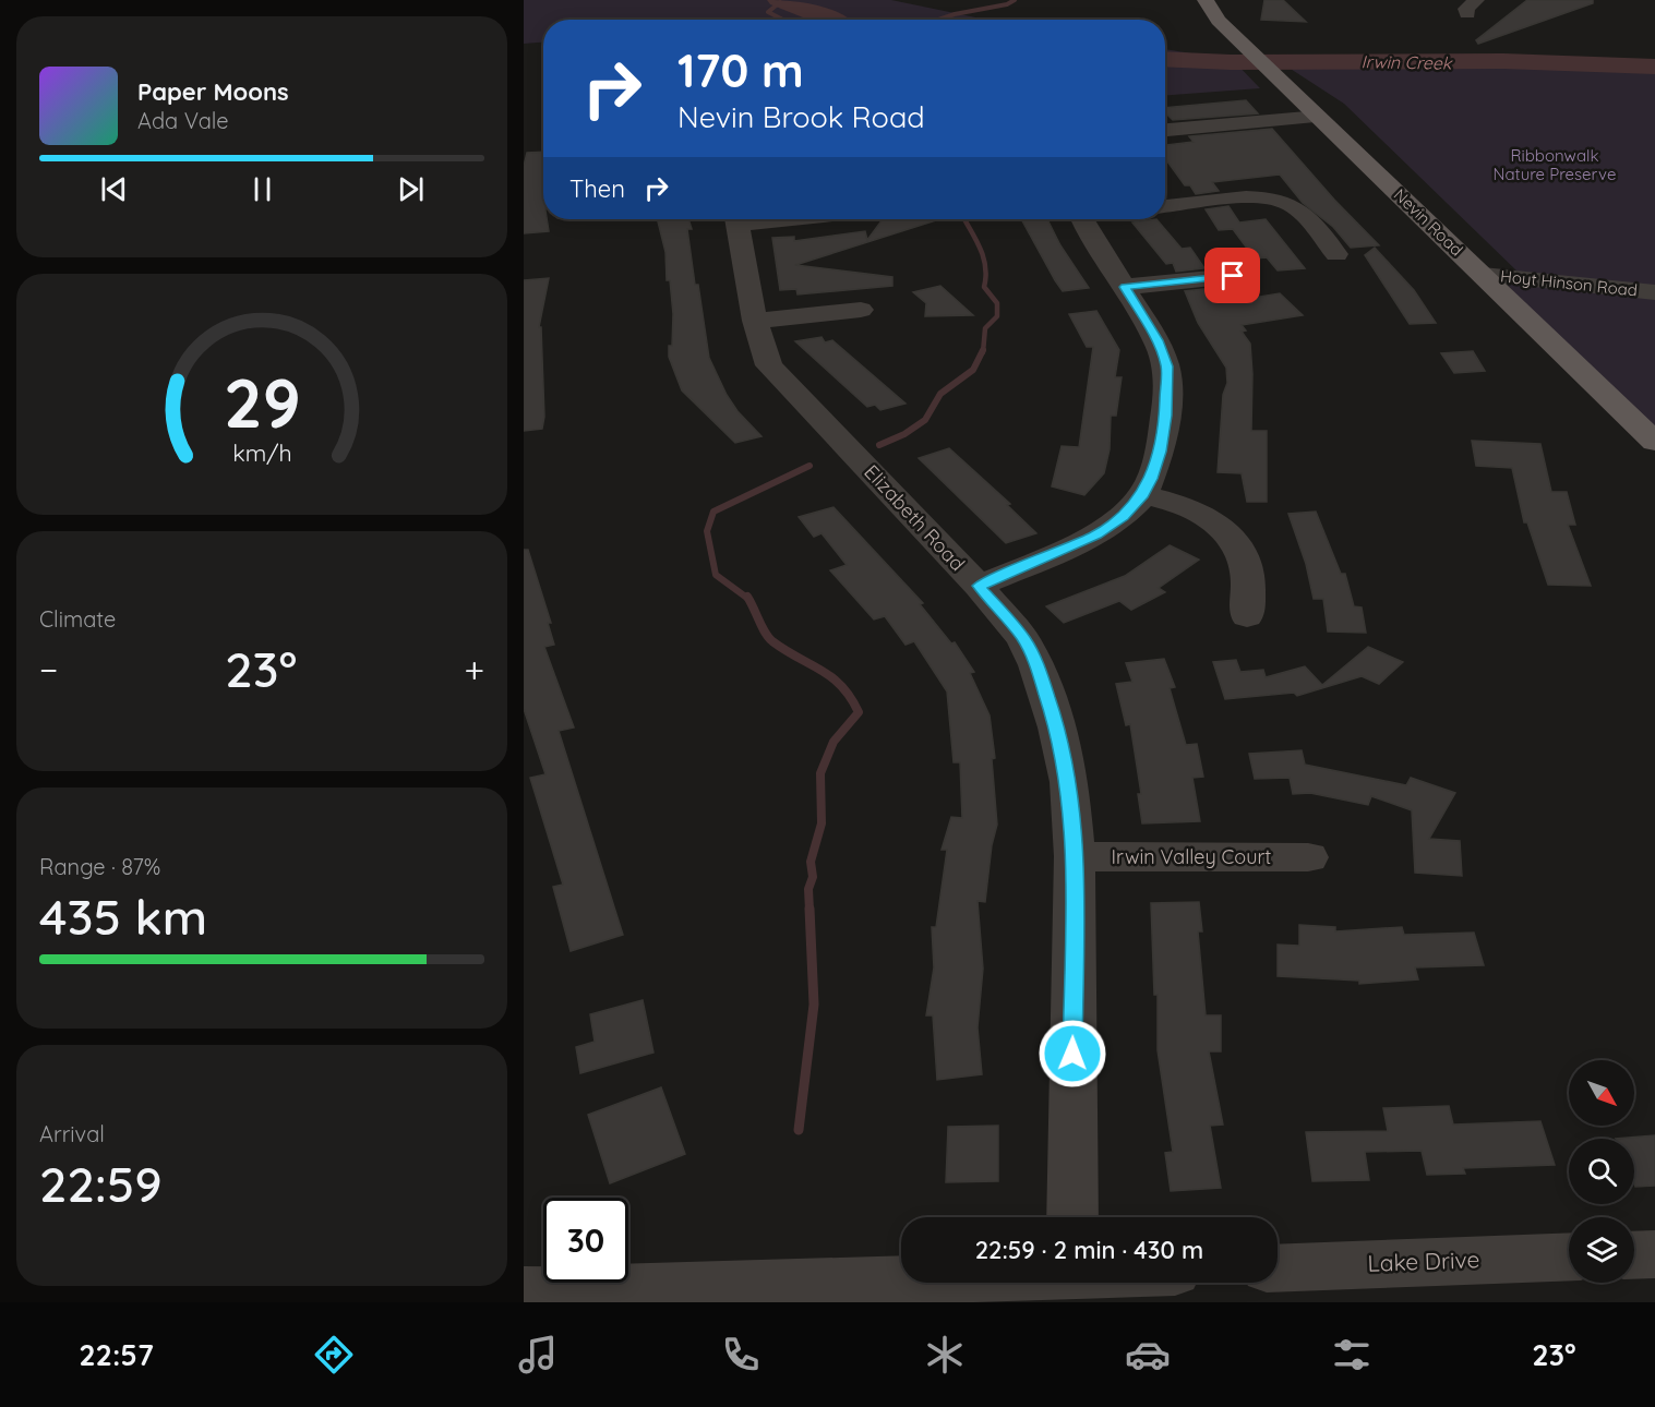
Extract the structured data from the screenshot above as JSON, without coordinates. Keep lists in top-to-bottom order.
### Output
{
  "streets": {
    "main road": ["Nevin Road"],
    "street": [
      "Hoyt Hinson Road",
      "Elizabeth Road",
      "Irwin Valley Court",
      "Lake Drive"
    ]
  },
  "crossings": [
    ["Nevin Road", "Hoyt Hinson Road"],
    ["Elizabeth Road", "Irwin Valley Court"]
  ],
  "water": ["Irwin Creek"],
  "parks": ["Ribbonwalk Nature Preserve"],
  "north": "bottom right",
  "page": {
    "turn": ["170 m", "Nevin Brook Road"],
    "song": ["Paper Moons", "Ada Vale"],
    "then": "Then",
    "tile": [
      "Climate",
      ["Range · 87%", "435 km"],
      ["Arrival", "22:59"]
    ],
    "heat": ["−", "23°", "+"],
    "limit": "30",
    "trip": "22:59 · 2 min · 430 m",
    "tabs": ["22:57", "23°"],
    "gauge": ["29", "km/h"]
  }
}
